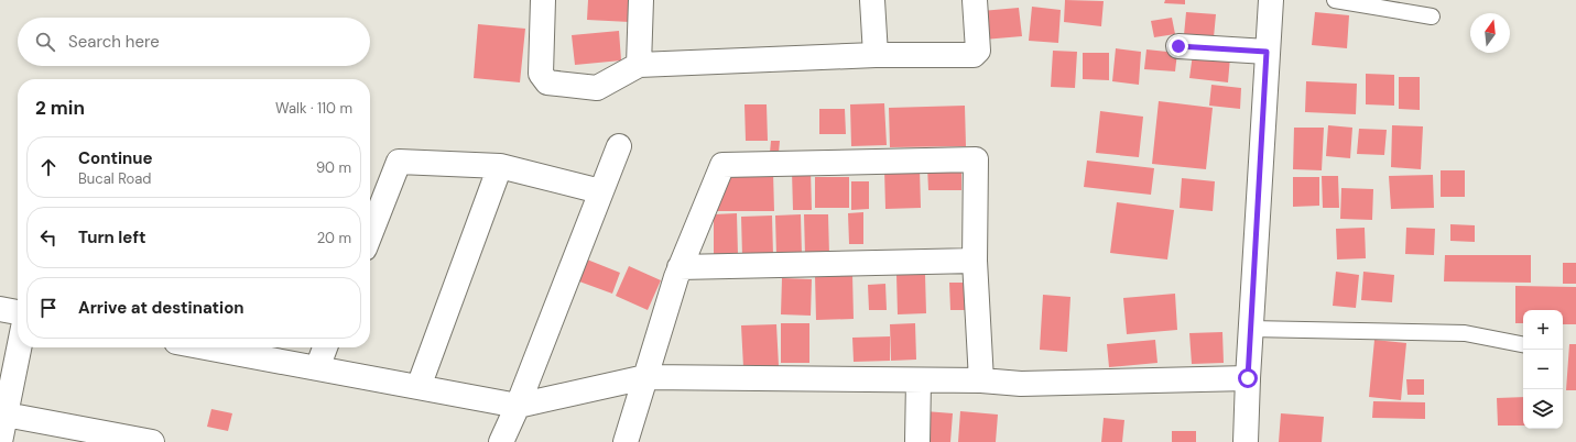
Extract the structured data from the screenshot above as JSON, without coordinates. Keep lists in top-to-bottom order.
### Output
{
  "north": "top",
  "page": {
    "search": "Search here",
    "heading": ["2 min", "Walk · 110 m"],
    "list": [
      ["Continue", "Bucal Road", "90 m"],
      ["Turn left", "20 m"],
      "Arrive at destination"
    ],
    "map_buttons": ["+", "−"]
  }
}
